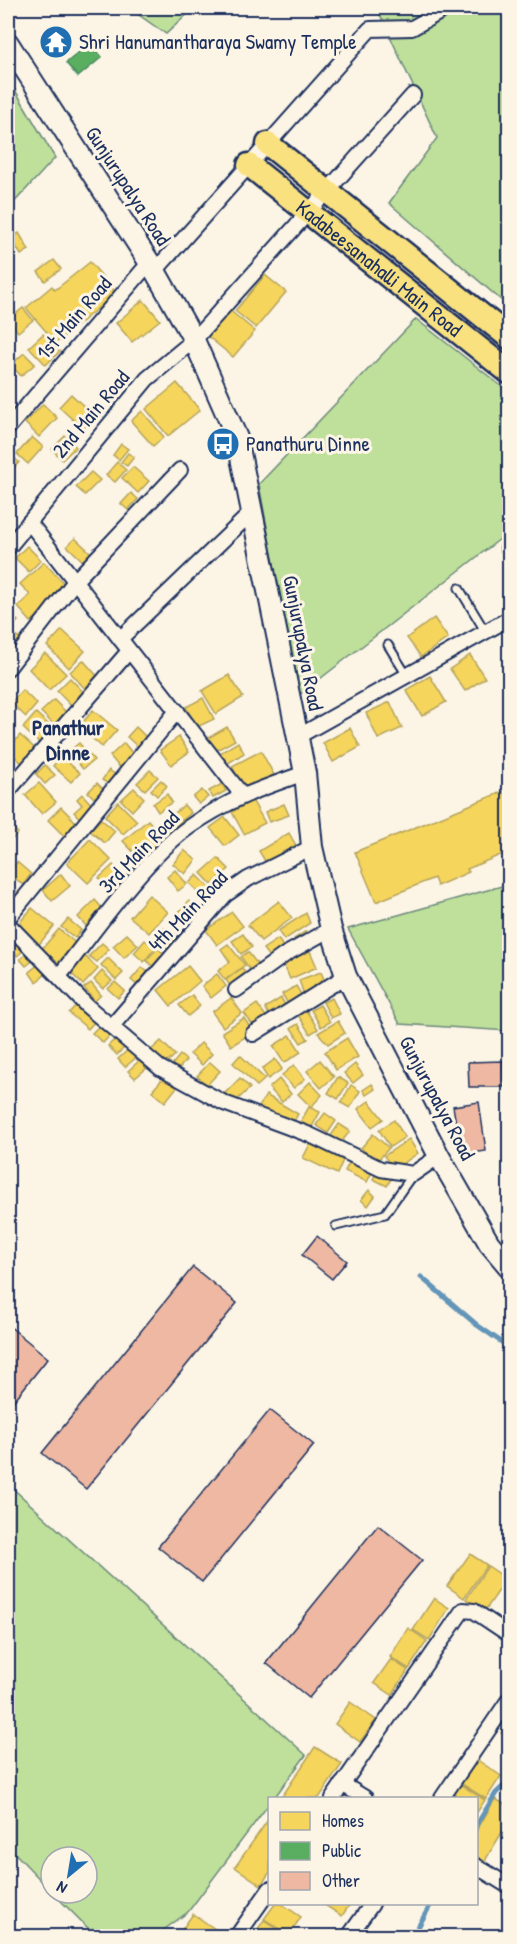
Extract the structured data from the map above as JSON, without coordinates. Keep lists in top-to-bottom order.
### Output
{
  "streets": {
    "main road": ["Kadabeesanahalli Main Road"],
    "street": [
      "Gunjurupalya Road",
      "1st Main Road",
      "2nd Main Road",
      "3rd Main Road",
      "4th Main Road"
    ]
  },
  "crossings": [
    ["Gunjurupalya Road", "1st Main Road"],
    ["Gunjurupalya Road", "2nd Main Road"],
    ["Gunjurupalya Road", "3rd Main Road"],
    ["Gunjurupalya Road", "4th Main Road"],
    ["Kadabeesanahalli Main Road", "1st Main Road"],
    ["Kadabeesanahalli Main Road", "2nd Main Road"]
  ],
  "districts": ["Panathur Dinne"],
  "places": {
    "temple": ["Shri Hanumantharaya Swamy Temple"],
    "bus stop": ["Panathuru Dinne"]
  },
  "legend": ["Homes", "Public", "Other"],
  "north": "bottom left"
}
